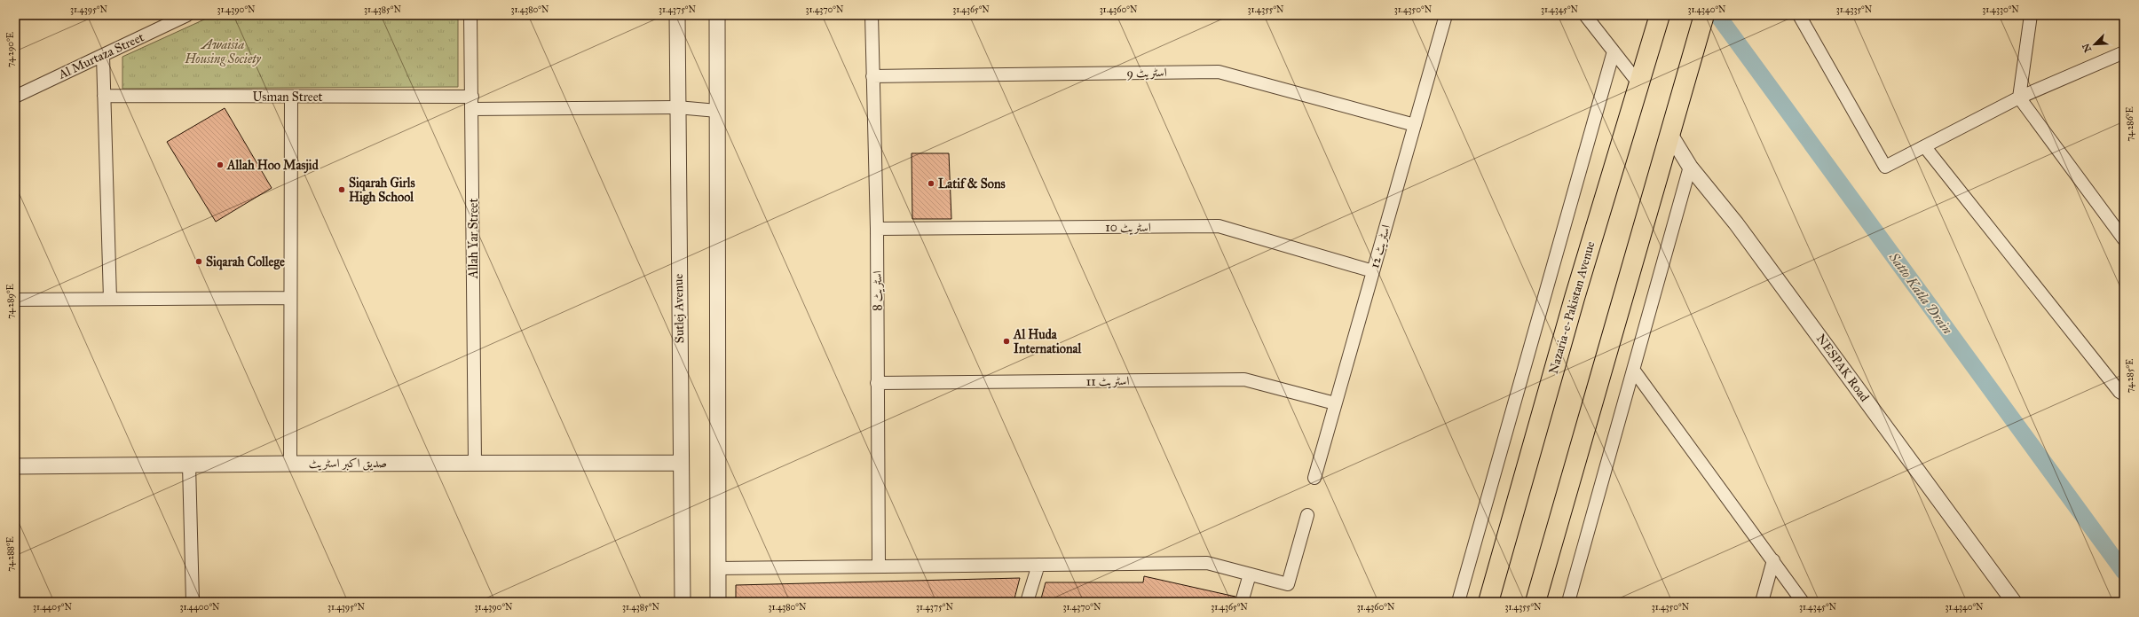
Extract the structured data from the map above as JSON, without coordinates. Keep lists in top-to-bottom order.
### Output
{
  "streets": {
    "main road": ["Nazaria-e-Pakistan Avenue"],
    "street": [
      "Al Murtaza Street",
      "اسٹریٹ 9",
      "Usman Street",
      "اسٹریٹ 10",
      "Allah Yar Street",
      "اسٹریٹ 12",
      "اسٹریٹ 8",
      "Sutlej Avenue",
      "NESPAK Road",
      "اسٹریٹ 11",
      "صدیق اکبر اسٹریٹ"
    ]
  },
  "crossings": [
    ["اسٹریٹ 9", "اسٹریٹ 12"],
    ["اسٹریٹ 9", "اسٹریٹ 8"],
    ["Usman Street", "Allah Yar Street"],
    ["اسٹریٹ 10", "اسٹریٹ 12"],
    ["اسٹریٹ 10", "اسٹریٹ 8"],
    ["Allah Yar Street", "صدیق اکبر اسٹریٹ"],
    ["اسٹریٹ 12", "اسٹریٹ 11"],
    ["اسٹریٹ 8", "اسٹریٹ 11"],
    ["Sutlej Avenue", "صدیق اکبر اسٹریٹ"]
  ],
  "water": ["Satto Katla Drain"],
  "parks": ["Awaisia Housing Society"],
  "places": [
    "Allah Hoo Masjid",
    "Latif & Sons",
    "Siqarah Girls High School",
    "Siqarah College",
    "Al Huda International"
  ],
  "north": "bottom left",
  "coordinates": [
    "31.4395°N",
    "31.4390°N",
    "31.4385°N",
    "31.4380°N",
    "31.4375°N",
    "31.4370°N",
    "31.4365°N",
    "31.4360°N",
    "31.4355°N",
    "31.4350°N",
    "31.4345°N",
    "31.4340°N",
    "31.4335°N",
    "31.4330°N",
    "74.290°E",
    "74.286°E",
    "74.289°E",
    "74.285°E",
    "74.288°E",
    "31.4405°N",
    "31.4400°N"
  ]
}
